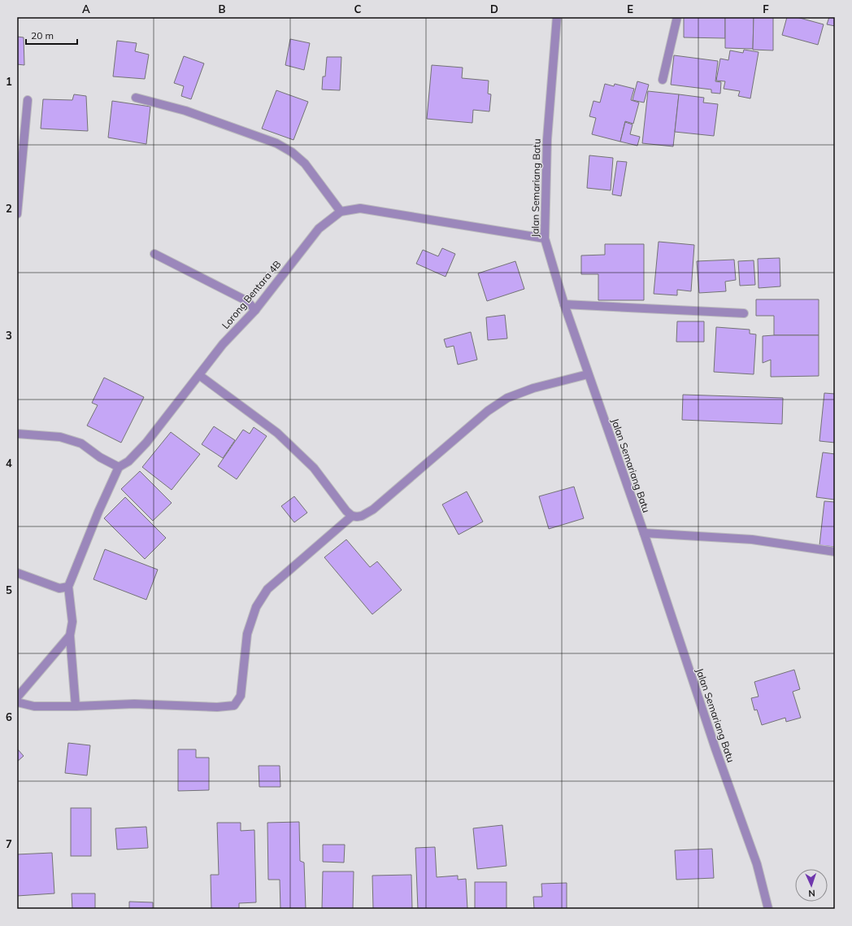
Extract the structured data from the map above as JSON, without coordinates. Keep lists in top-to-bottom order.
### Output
{
  "streets": {
    "street": ["Jalan Semariang Batu", "Lorong Bentara 4B"]
  },
  "crossings": [
    ["Jalan Semariang Batu", "Lorong Bentara 4B"]
  ],
  "scale_bar": "20 m",
  "north": "bottom",
  "grid": {
    "columns": [
      "A",
      "B",
      "C",
      "D",
      "E",
      "F"
    ],
    "rows": [
      "1",
      "2",
      "3",
      "4",
      "5",
      "6",
      "7"
    ]
  }
}
